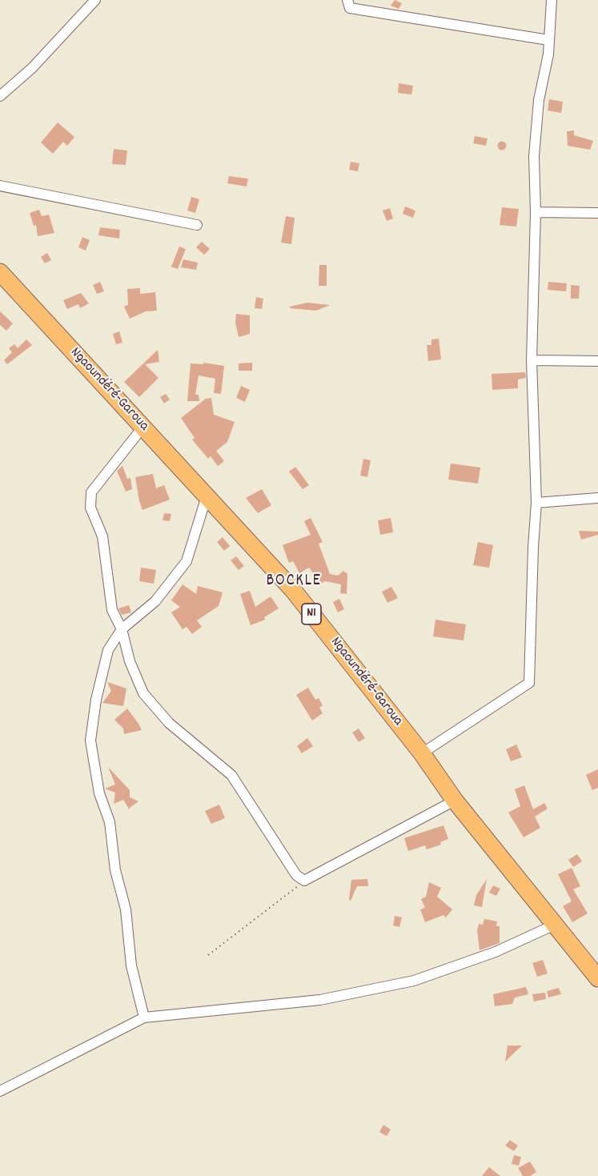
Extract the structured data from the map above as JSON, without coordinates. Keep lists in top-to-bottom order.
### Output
{
  "streets": {
    "highway": ["Ngaoundéré-Garoua", "N1"]
  },
  "districts": ["BOCKLE"]
}
